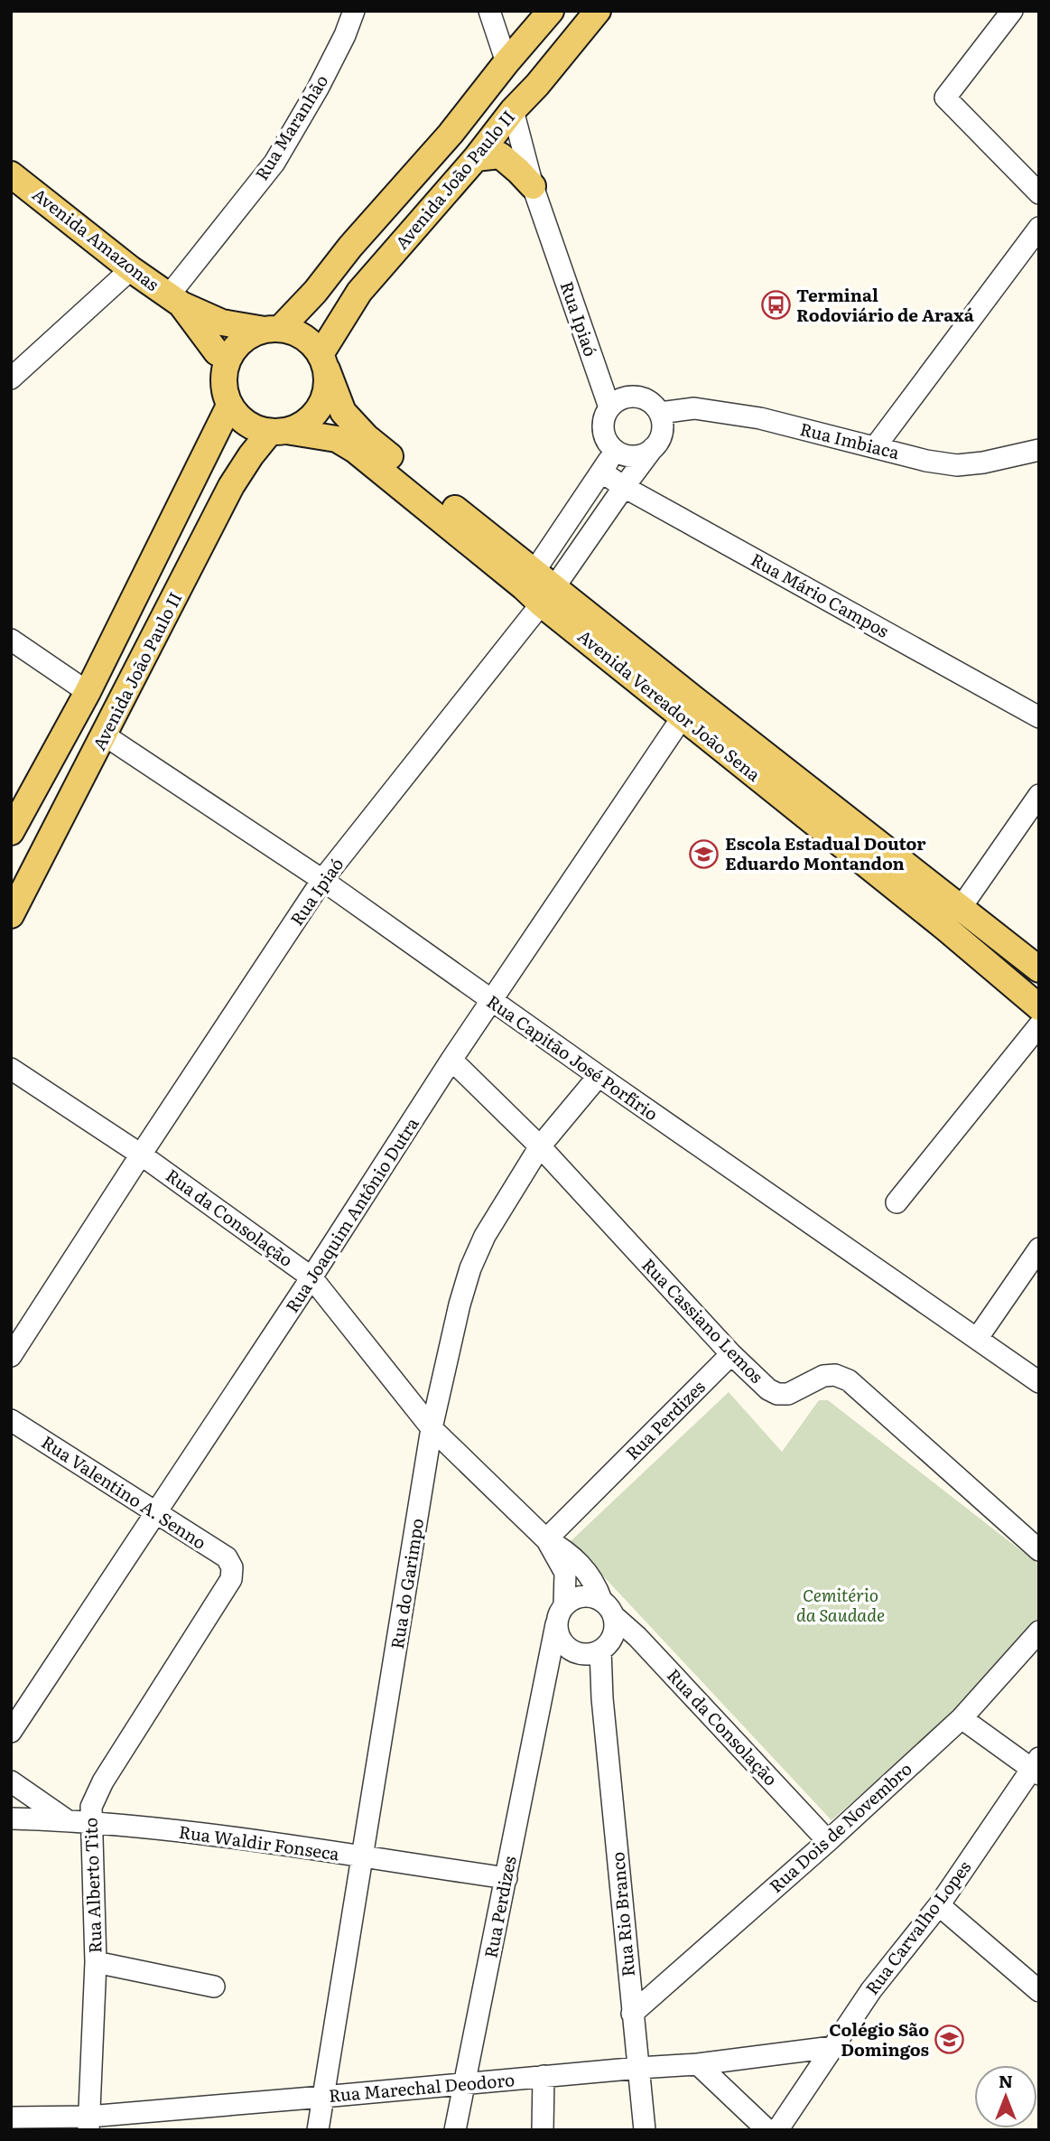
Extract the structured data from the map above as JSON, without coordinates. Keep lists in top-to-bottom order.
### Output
{
  "streets": {
    "main road": ["Avenida João Paulo II", "Avenida Amazonas", "Avenida Vereador João Sena"],
    "street": [
      "Rua Maranhão",
      "Rua Ipiaó",
      "Rua Imbiaca",
      "Rua Mário Campos",
      "Rua Capitão José Porfírio",
      "Rua Joaquim Antônio Dutra",
      "Rua da Consolação",
      "Rua Cassiano Lemos",
      "Rua Perdizes",
      "Rua Valentino A. Senno",
      "Rua do Garimpo",
      "Rua Dois de Novembro",
      "Rua Waldir Fonseca",
      "Rua Alberto Tito",
      "Rua Rio Branco",
      "Rua Carvalho Lopes",
      "Rua Marechal Deodoro"
    ]
  },
  "crossings": [
    ["Rua Maranhão", "Avenida Amazonas"],
    ["Avenida João Paulo II", "Rua Ipiaó"],
    ["Avenida João Paulo II", "Avenida Vereador João Sena"],
    ["Avenida João Paulo II", "Rua Capitão José Porfírio"],
    ["Rua Ipiaó", "Rua Imbiaca"],
    ["Rua Ipiaó", "Rua Mário Campos"],
    ["Rua Ipiaó", "Avenida Vereador João Sena"],
    ["Rua Ipiaó", "Rua Capitão José Porfírio"],
    ["Rua Ipiaó", "Rua da Consolação"],
    ["Avenida Vereador João Sena", "Rua Joaquim Antônio Dutra"],
    ["Rua Capitão José Porfírio", "Rua Joaquim Antônio Dutra"],
    ["Rua Capitão José Porfírio", "Rua do Garimpo"],
    ["Rua Joaquim Antônio Dutra", "Rua da Consolação"],
    ["Rua Joaquim Antônio Dutra", "Rua Cassiano Lemos"],
    ["Rua Joaquim Antônio Dutra", "Rua Valentino A. Senno"],
    ["Rua da Consolação", "Rua Perdizes"],
    ["Rua da Consolação", "Rua do Garimpo"],
    ["Rua da Consolação", "Rua Dois de Novembro"],
    ["Rua da Consolação", "Rua Rio Branco"],
    ["Rua Cassiano Lemos", "Rua Perdizes"],
    ["Rua Cassiano Lemos", "Rua do Garimpo"],
    ["Rua Perdizes", "Rua Waldir Fonseca"],
    ["Rua Perdizes", "Rua Rio Branco"],
    ["Rua Perdizes", "Rua Marechal Deodoro"],
    ["Rua Valentino A. Senno", "Rua Alberto Tito"],
    ["Rua do Garimpo", "Rua Waldir Fonseca"],
    ["Rua do Garimpo", "Rua Marechal Deodoro"],
    ["Rua Dois de Novembro", "Rua Rio Branco"],
    ["Rua Waldir Fonseca", "Rua Alberto Tito"],
    ["Rua Alberto Tito", "Rua Marechal Deodoro"],
    ["Rua Rio Branco", "Rua Marechal Deodoro"],
    ["Rua Carvalho Lopes", "Rua Marechal Deodoro"]
  ],
  "parks": ["Cemitério da Saudade"],
  "places": {
    "bus stop": ["Terminal Rodoviário de Araxá"],
    "school or university": ["Escola Estadual Doutor Eduardo Montandon", "Colégio São Domingos"]
  },
  "north": "top"
}
